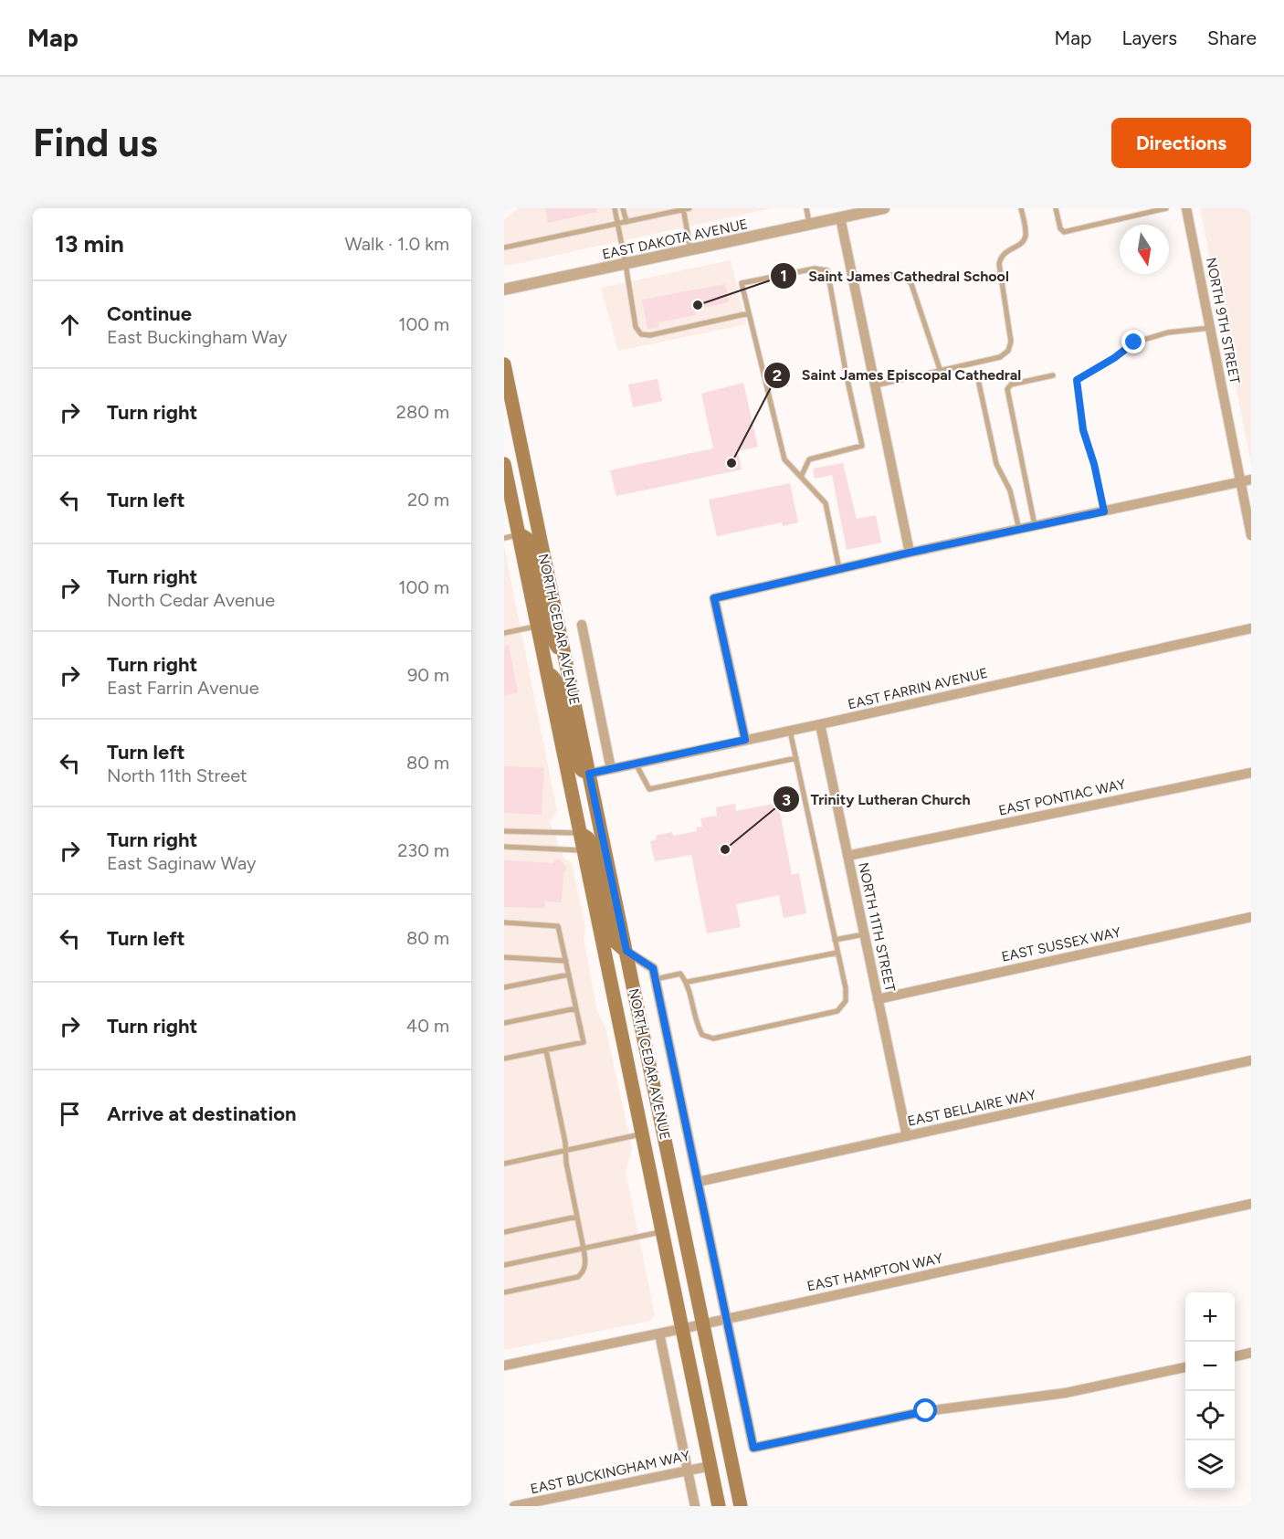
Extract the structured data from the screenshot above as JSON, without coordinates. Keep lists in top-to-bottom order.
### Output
{
  "streets": {
    "main road": ["NORTH CEDAR AVENUE"],
    "street": [
      "EAST DAKOTA AVENUE",
      "NORTH 9TH STREET",
      "EAST FARRIN AVENUE",
      "EAST PONTIAC WAY",
      "NORTH 11TH STREET",
      "EAST SUSSEX WAY",
      "EAST BELLAIRE WAY",
      "EAST HAMPTON WAY",
      "EAST BUCKINGHAM WAY"
    ]
  },
  "crossings": [
    ["NORTH CEDAR AVENUE", "EAST FARRIN AVENUE"],
    ["NORTH CEDAR AVENUE", "EAST HAMPTON WAY"],
    ["NORTH CEDAR AVENUE", "EAST BUCKINGHAM WAY"],
    ["EAST FARRIN AVENUE", "NORTH 11TH STREET"],
    ["EAST PONTIAC WAY", "NORTH 11TH STREET"],
    ["NORTH 11TH STREET", "EAST SUSSEX WAY"],
    ["NORTH 11TH STREET", "EAST BELLAIRE WAY"]
  ],
  "places": ["Saint James Cathedral School", "Saint James Episcopal Cathedral", "Trinity Lutheran Church"],
  "north": "bottom",
  "page": {
    "header": "Map",
    "nav": ["Map", "Layers", "Share"],
    "buttons": "Directions",
    "title": "Find us",
    "heading": ["13 min", "Walk · 1.0 km"],
    "list": [
      ["Continue", "East Buckingham Way", "100 m"],
      ["Turn right", "280 m"],
      ["Turn left", "20 m"],
      ["Turn right", "North Cedar Avenue", "100 m"],
      ["Turn right", "East Farrin Avenue", "90 m"],
      ["Turn left", "North 11th Street", "80 m"],
      ["Turn right", "East Saginaw Way", "230 m"],
      ["Turn left", "80 m"],
      ["Turn right", "40 m"],
      "Arrive at destination"
    ],
    "map_buttons": ["+", "−"]
  }
}
